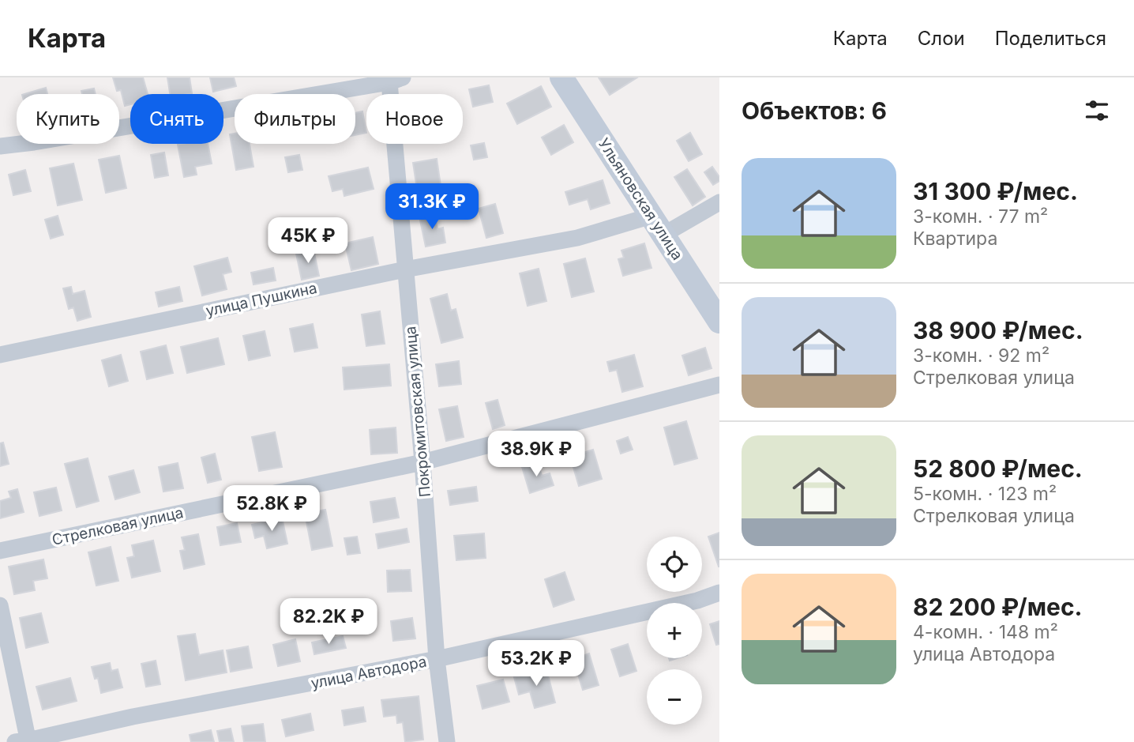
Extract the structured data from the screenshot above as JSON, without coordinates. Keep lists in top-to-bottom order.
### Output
{
  "streets": {
    "street": [
      "Ульяновская улица",
      "улица Пушкина",
      "Покромитовская улица",
      "Стрелковая улица",
      "улица Автодора"
    ]
  },
  "crossings": [
    ["Ульяновская улица", "улица Пушкина"],
    ["улица Пушкина", "Покромитовская улица"],
    ["Покромитовская улица", "Стрелковая улица"],
    ["Покромитовская улица", "улица Автодора"]
  ],
  "page": {
    "header": "Карта",
    "nav": ["Карта", "Слои", "Поделиться"],
    "heading": "Объектов: 6",
    "chip": [
      "Купить",
      "Снять",
      "Фильтры",
      "Новое"
    ],
    "list": [
      {
        "name": "31 300 ₽/мес.",
        "note": "3-комн. · 77 m² · Квартира"
      },
      {
        "name": "38 900 ₽/мес.",
        "note": "3-комн. · 92 m² · Стрелковая улица"
      },
      {
        "name": "52 800 ₽/мес.",
        "note": "5-комн. · 123 m² · Стрелковая улица"
      },
      {
        "name": "82 200 ₽/мес.",
        "note": "4-комн. · 148 m² · улица Автодора"
      }
    ],
    "price": [
      "31.3K ₽",
      "45K ₽",
      "38.9K ₽",
      "52.8K ₽",
      "82.2K ₽",
      "53.2K ₽"
    ],
    "map_buttons": ["+", "−"]
  }
}
